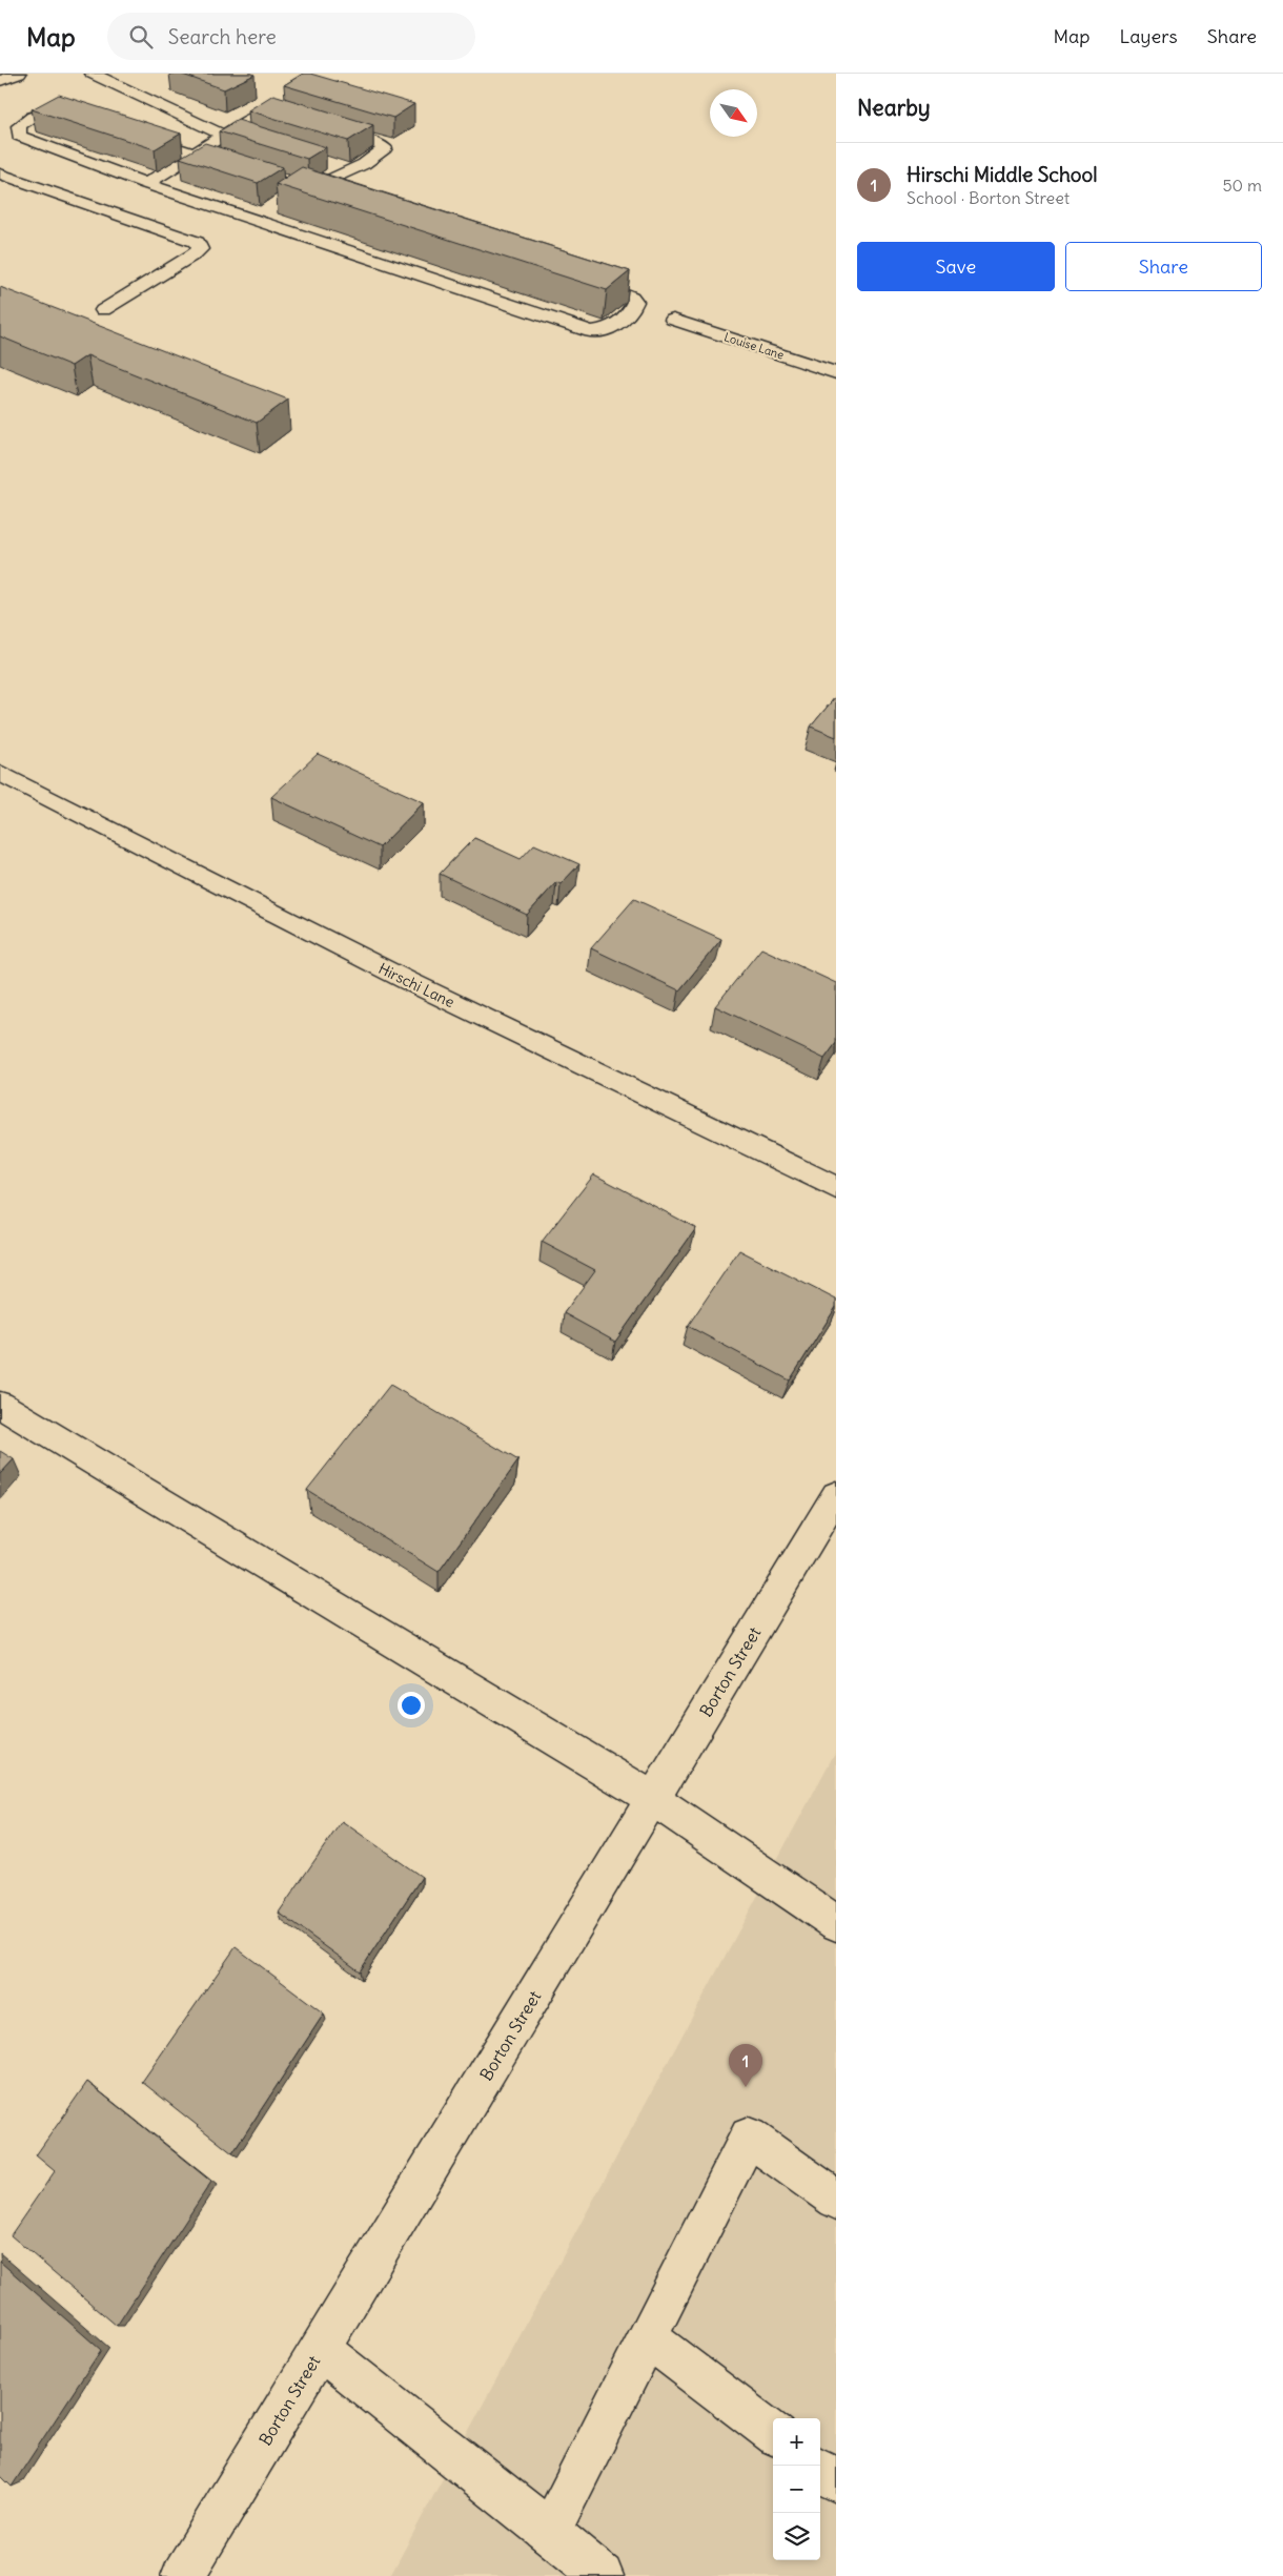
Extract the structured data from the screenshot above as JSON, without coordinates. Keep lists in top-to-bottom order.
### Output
{
  "streets": {
    "street": ["Louise Lane", "Hirschi Lane", "Borton Street"]
  },
  "north": "bottom right",
  "page": {
    "header": "Map",
    "search": "Search here",
    "nav": ["Map", "Layers", "Share"],
    "heading": "Nearby",
    "list": [
      {
        "mark": "1",
        "name": "Hirschi Middle School",
        "note": "School · Borton Street",
        "value": "50 m"
      }
    ],
    "buttons": ["Save", "Share"],
    "pins": "1",
    "map_buttons": ["+", "−"]
  }
}
